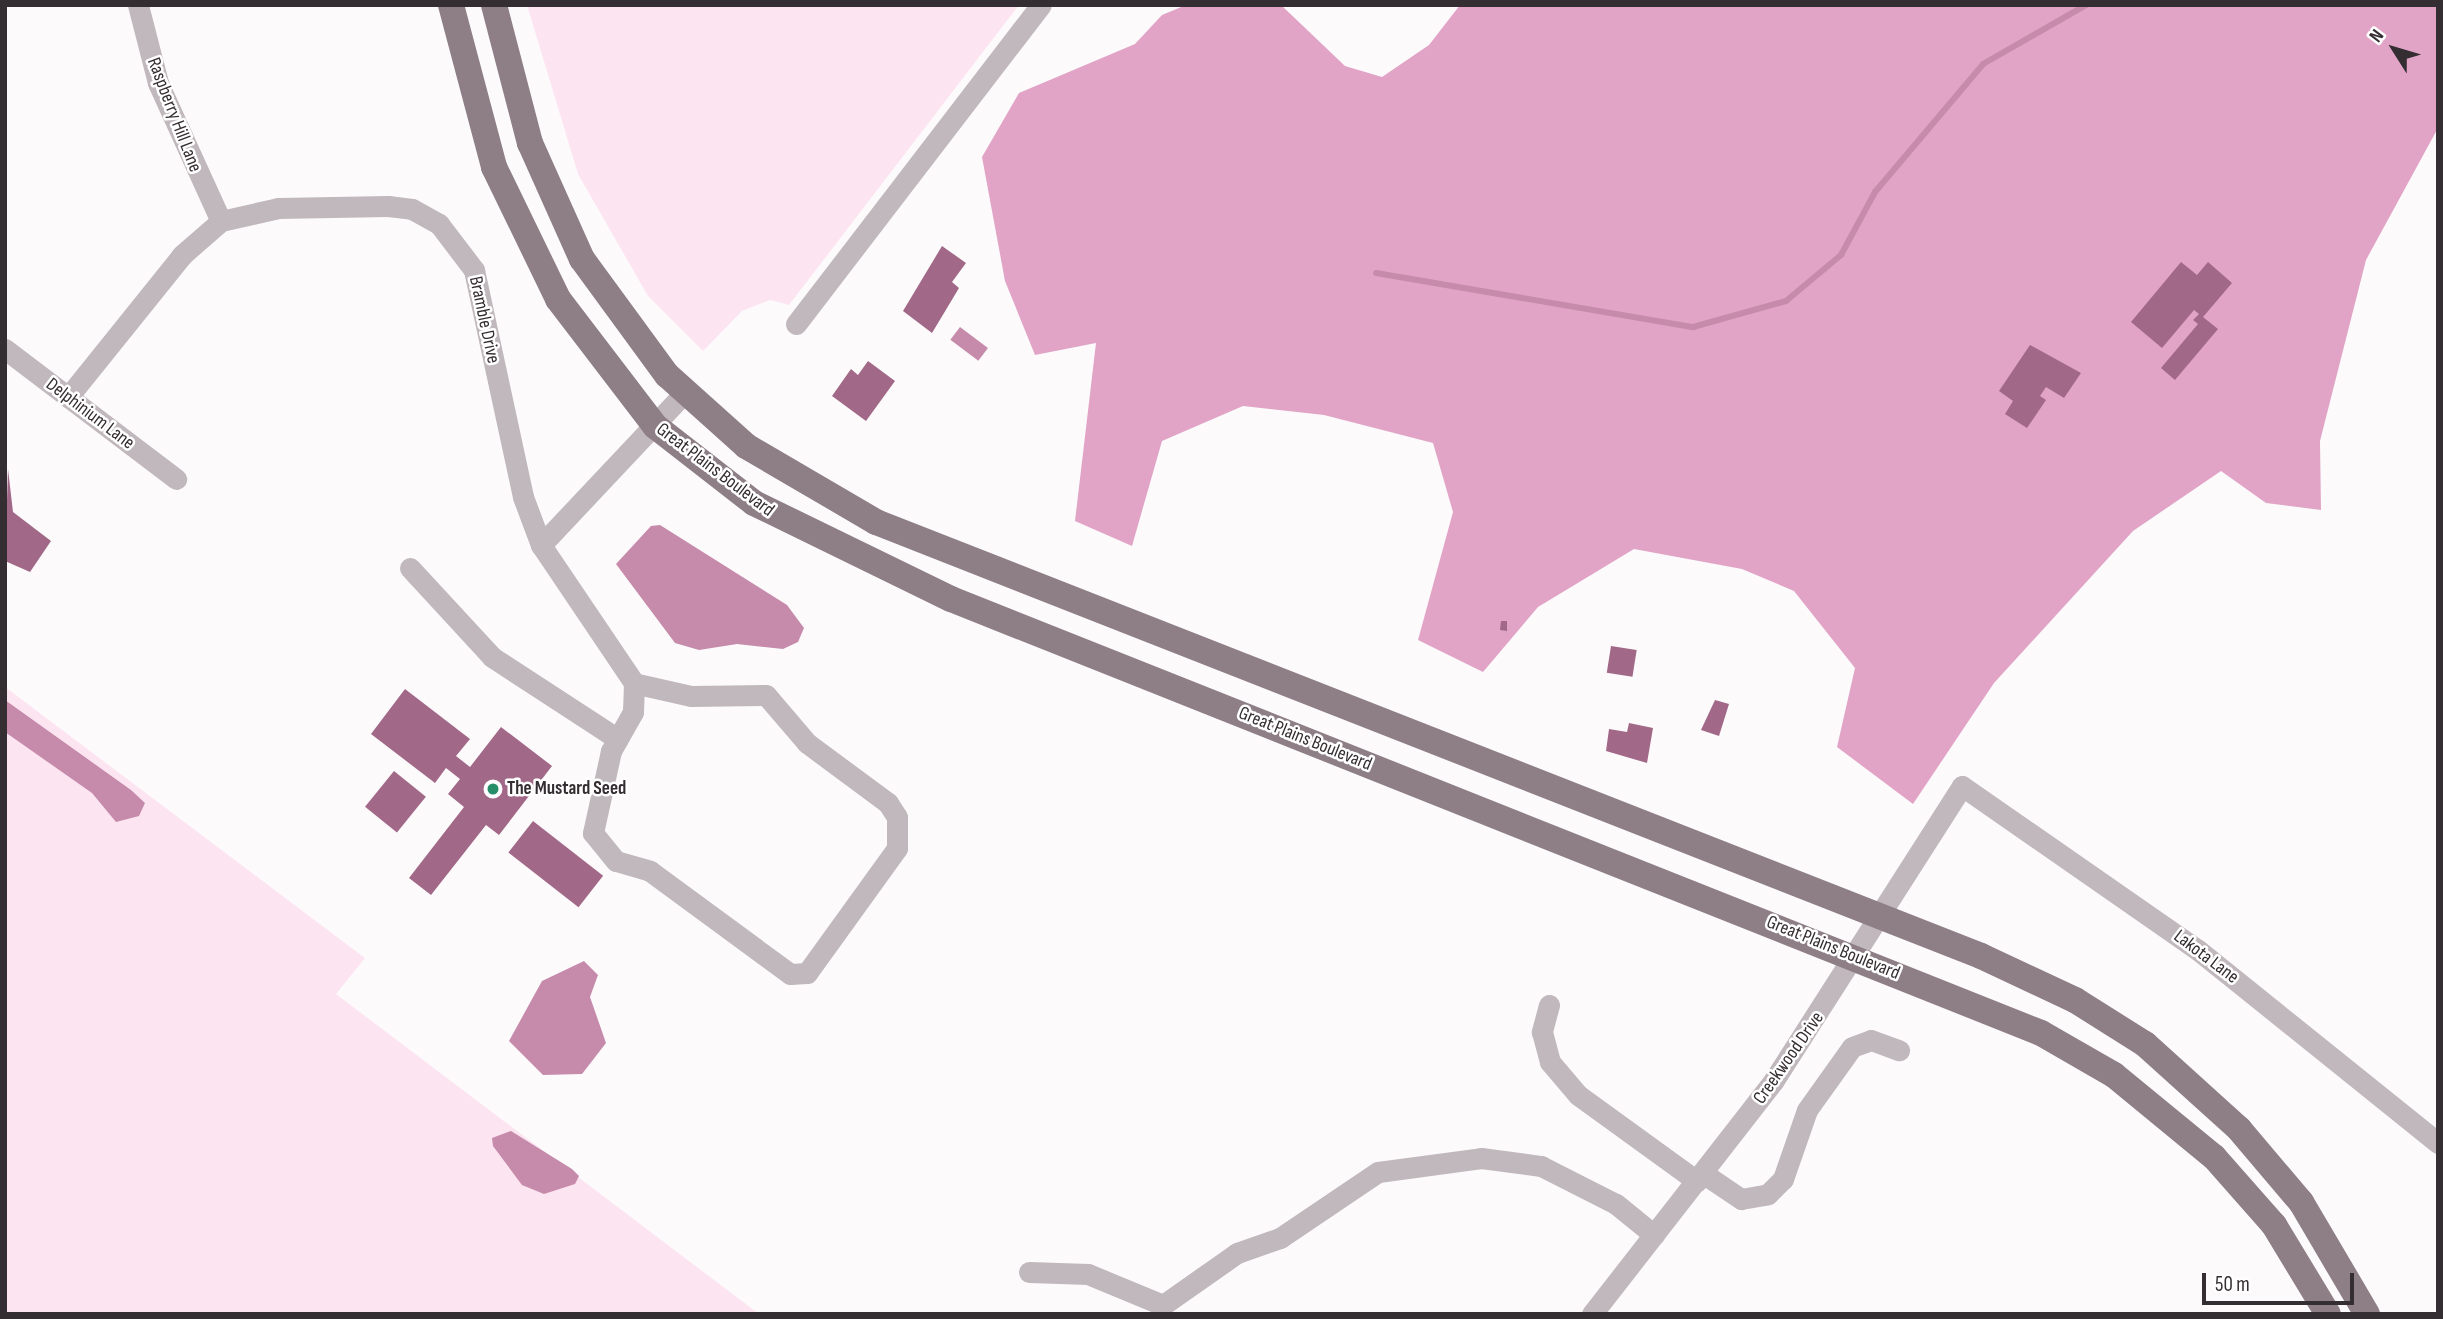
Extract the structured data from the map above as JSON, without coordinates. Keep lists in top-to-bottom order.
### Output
{
  "streets": {
    "main road": ["Great Plains Boulevard"],
    "street": [
      "Raspberry Hill Lane",
      "Bramble Drive",
      "Delphinium Lane",
      "Lakota Lane",
      "Creekwood Drive"
    ]
  },
  "crossings": [
    ["Raspberry Hill Lane", "Bramble Drive"],
    ["Bramble Drive", "Delphinium Lane"],
    ["Great Plains Boulevard", "Creekwood Drive"],
    ["Lakota Lane", "Creekwood Drive"]
  ],
  "places": ["The Mustard Seed"],
  "scale_bar": "50 m",
  "north": "top left"
}
